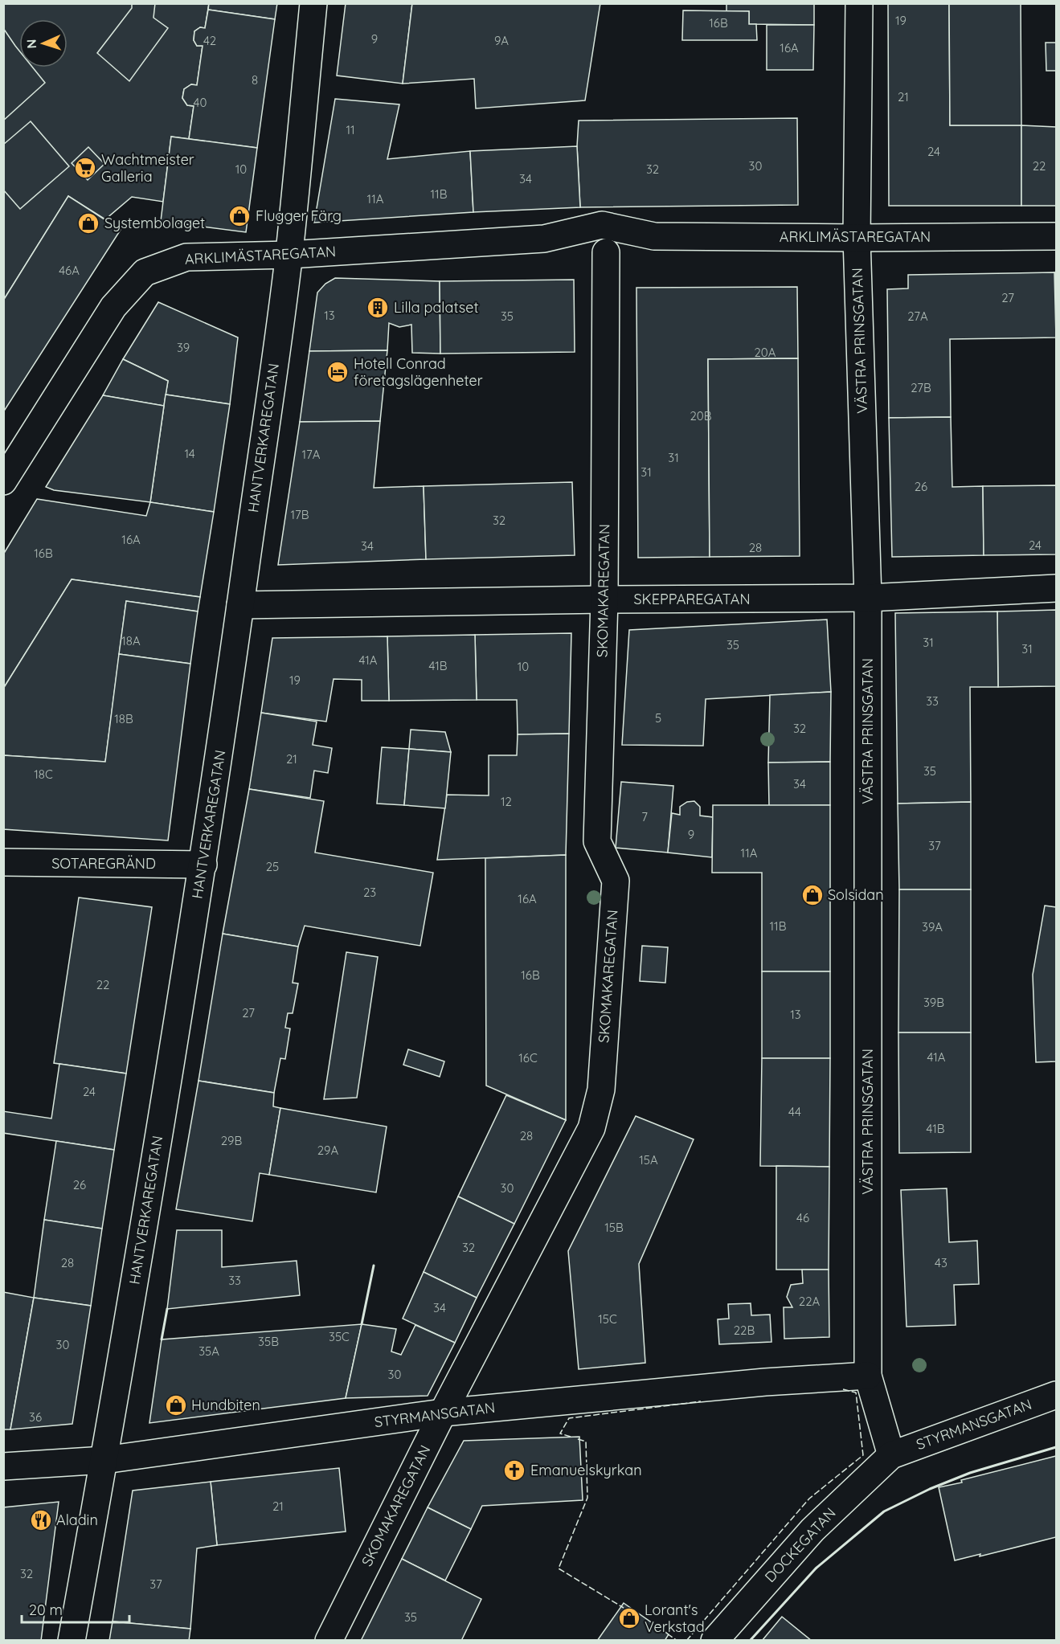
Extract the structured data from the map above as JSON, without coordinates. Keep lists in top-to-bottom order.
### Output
{
  "streets": {
    "street": [
      "ARKLIMÄSTAREGATAN",
      "VÄSTRA PRINSGATAN",
      "HANTVERKAREGATAN",
      "SKOMAKAREGATAN",
      "SKEPPAREGATAN",
      "SOTAREGRÄND",
      "STYRMANSGATAN",
      "DOCKEGATAN"
    ]
  },
  "crossings": [
    ["ARKLIMÄSTAREGATAN", "VÄSTRA PRINSGATAN"],
    ["ARKLIMÄSTAREGATAN", "HANTVERKAREGATAN"],
    ["ARKLIMÄSTAREGATAN", "SKOMAKAREGATAN"],
    ["VÄSTRA PRINSGATAN", "SKEPPAREGATAN"],
    ["VÄSTRA PRINSGATAN", "STYRMANSGATAN"],
    ["VÄSTRA PRINSGATAN", "DOCKEGATAN"],
    ["HANTVERKAREGATAN", "SKEPPAREGATAN"],
    ["HANTVERKAREGATAN", "SOTAREGRÄND"],
    ["HANTVERKAREGATAN", "STYRMANSGATAN"],
    ["SKOMAKAREGATAN", "SKEPPAREGATAN"],
    ["SKOMAKAREGATAN", "STYRMANSGATAN"],
    ["STYRMANSGATAN", "DOCKEGATAN"]
  ],
  "places": {
    "supermarket": ["Wachtmeister Galleria"],
    "shop": [
      "Flugger Färg",
      "Systembolaget",
      "Solsidan",
      "Hundbiten",
      "Lorant's Verkstad"
    ],
    "building": ["Lilla palatset"],
    "hotel": ["Hotell Conrad företagslägenheter"],
    "church": ["Emanuelskyrkan"],
    "restaurant": ["Aladin"]
  },
  "house_numbers": [
    "19",
    "16B",
    "9",
    "42",
    "9A",
    "16A",
    "8",
    "21",
    "40",
    "11",
    "24",
    "30",
    "22",
    "10",
    "32",
    "34",
    "11B",
    "11A",
    "46A",
    "27",
    "13",
    "35",
    "27A",
    "39",
    "20A",
    "27B",
    "20B",
    "14",
    "17A",
    "31",
    "31",
    "26",
    "17B",
    "32",
    "16A",
    "24",
    "34",
    "28",
    "16B",
    "18A",
    "31",
    "35",
    "31",
    "41A",
    "41B",
    "10",
    "19",
    "33",
    "5",
    "18B",
    "32",
    "21",
    "35",
    "18C",
    "34",
    "12",
    "7",
    "9",
    "37",
    "11A",
    "25",
    "23",
    "16A",
    "11B",
    "39A",
    "16B",
    "22",
    "39B",
    "27",
    "13",
    "41A",
    "16C",
    "24",
    "44",
    "41B",
    "28",
    "29B",
    "29A",
    "15A",
    "26",
    "30",
    "46",
    "15B",
    "32",
    "28",
    "43",
    "33",
    "22A",
    "34",
    "15C",
    "22B",
    "35C",
    "35B",
    "30",
    "35A",
    "30",
    "36",
    "21",
    "32",
    "37",
    "35"
  ],
  "scale_bar": "20 m",
  "north": "left"
}
